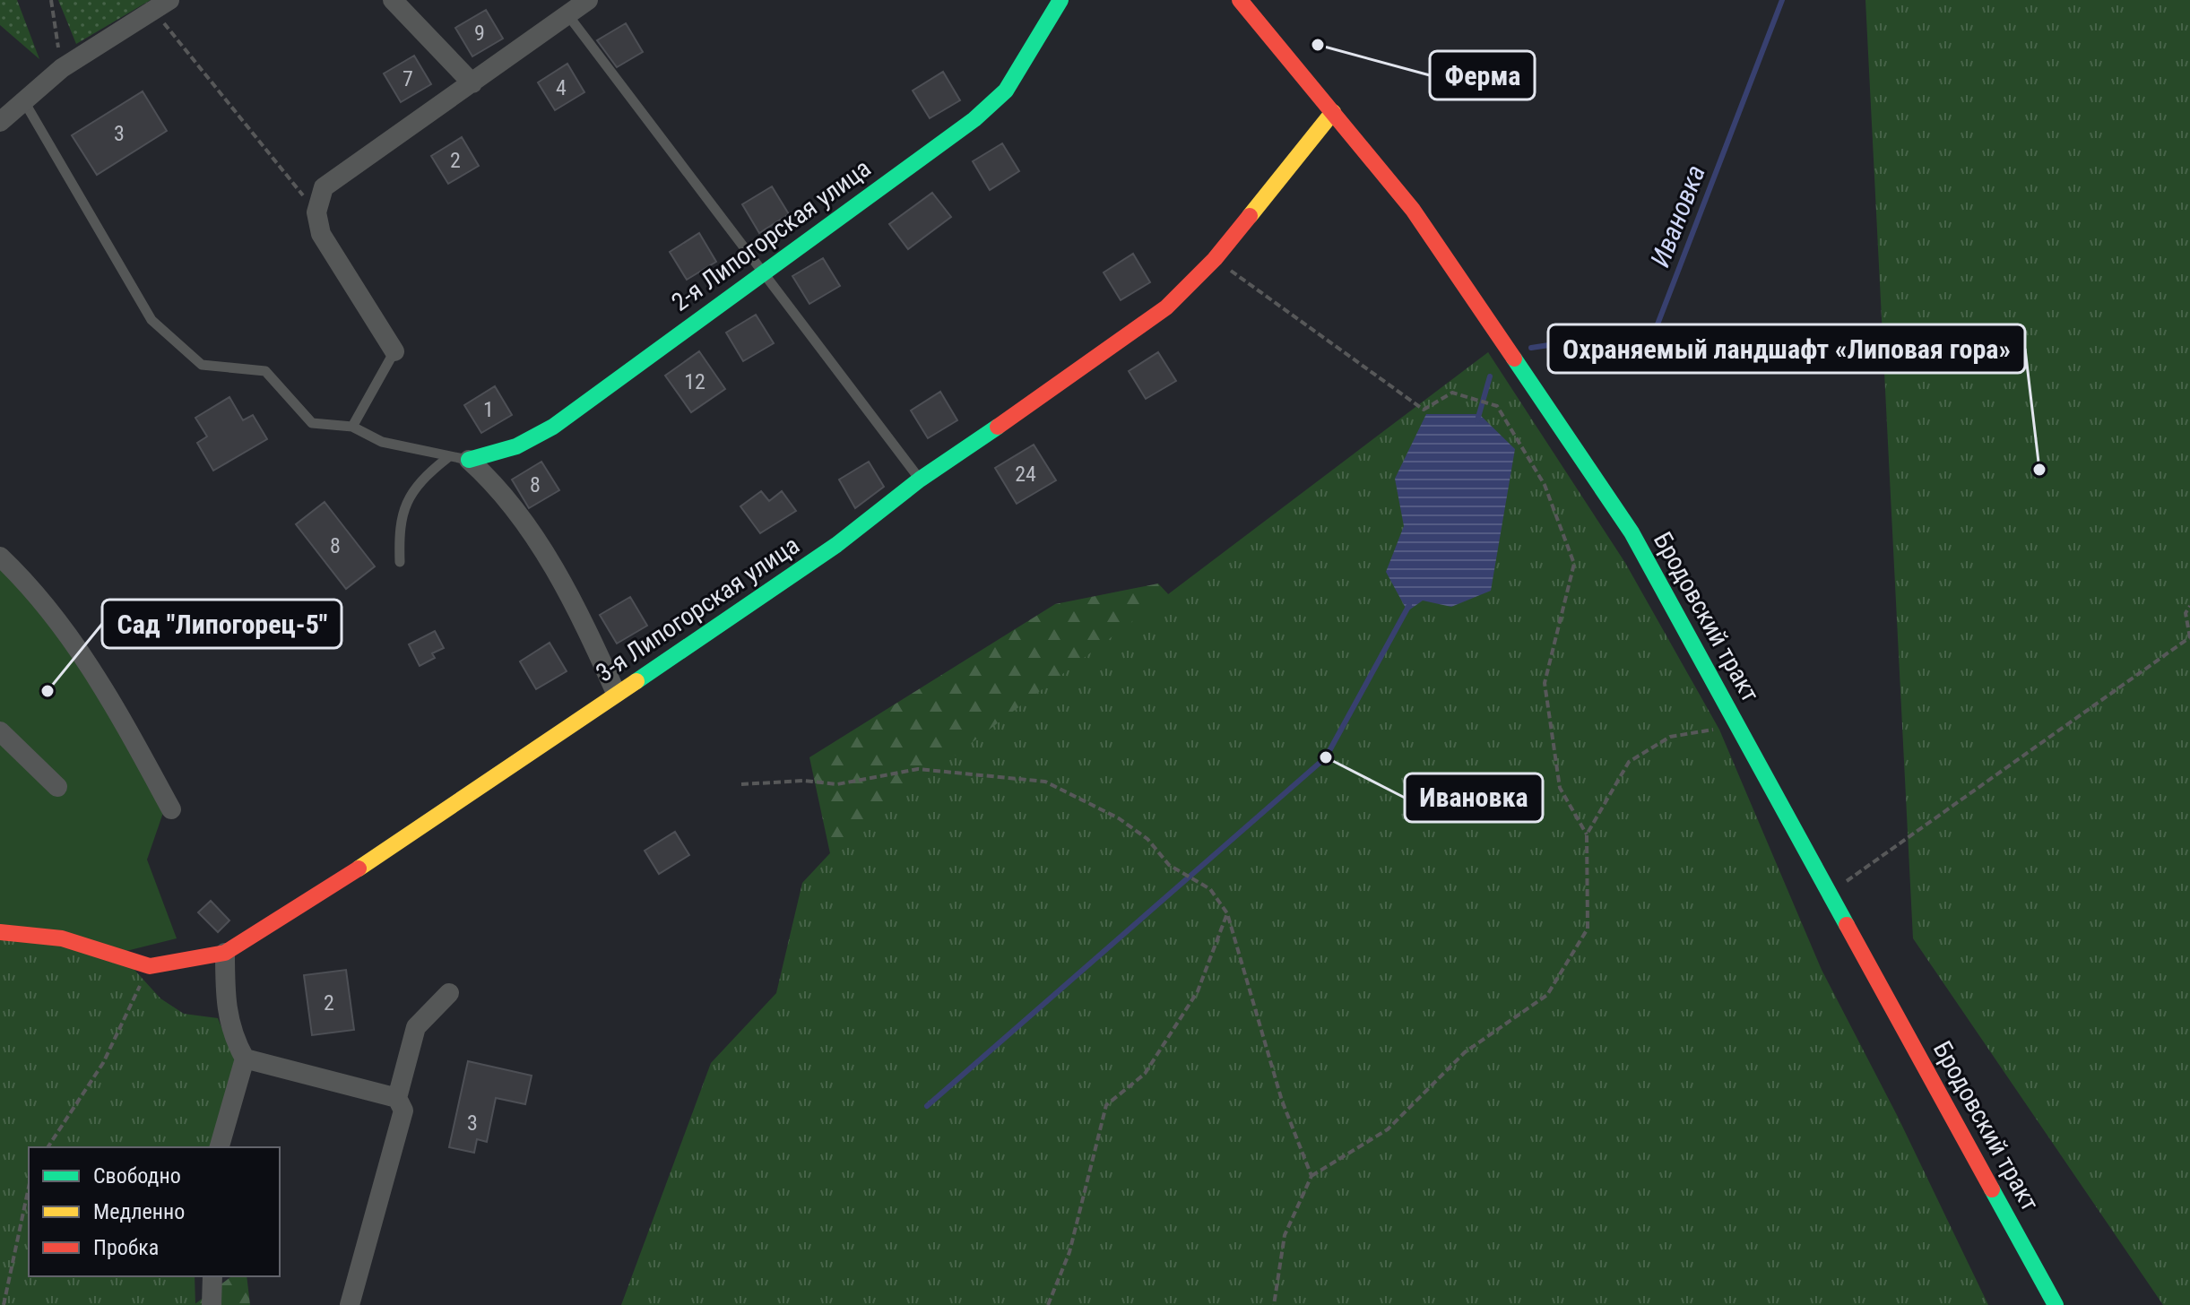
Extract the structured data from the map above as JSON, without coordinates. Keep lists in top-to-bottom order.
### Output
{
  "streets": {
    "street": ["2-я Липогорская улица", "3-я Липогорская улица", "Бродовский тракт"]
  },
  "crossings": [
    ["3-я Липогорская улица", "Бродовский тракт"]
  ],
  "water": ["Ивановка"],
  "places": [
    "Ферма",
    "Охраняемый ландшафт «Липовая гора»",
    "Сад \"Липогорец-5\"",
    "Ивановка"
  ],
  "house_numbers": [
    "9",
    "7",
    "4",
    "3",
    "2",
    "12",
    "1",
    "24",
    "8",
    "8",
    "2",
    "3"
  ],
  "legend": ["Свободно", "Медленно", "Пробка"]
}
